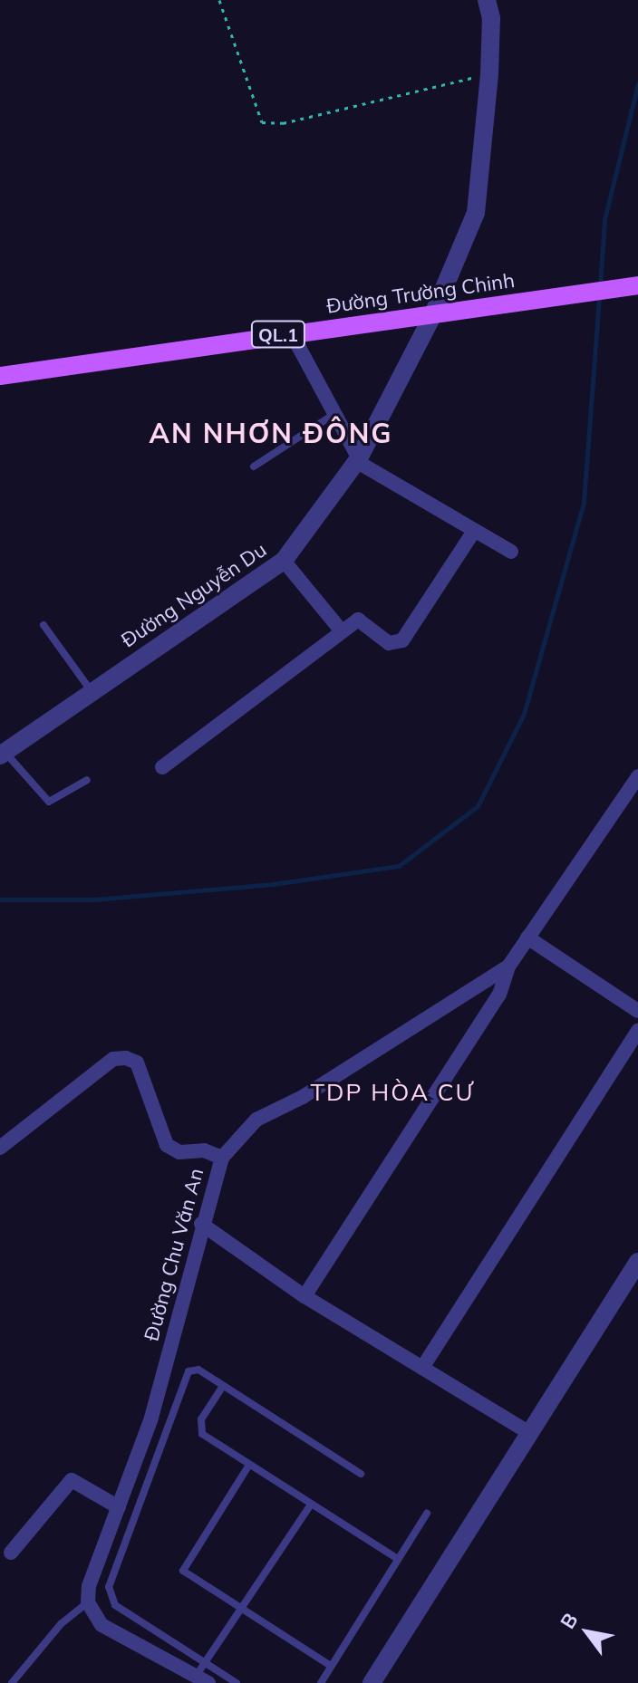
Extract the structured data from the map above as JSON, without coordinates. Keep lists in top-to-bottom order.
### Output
{
  "streets": {
    "main road": ["Đường Trường Chinh", "QL.1"],
    "street": ["Đường Nguyễn Du", "Đường Chu Văn An"]
  },
  "crossings": [
    ["Đường Trường Chinh", "Đường Nguyễn Du"]
  ],
  "districts": ["AN NHƠN ĐÔNG", "TDP HÒA CƯ"],
  "north": "top left"
}
